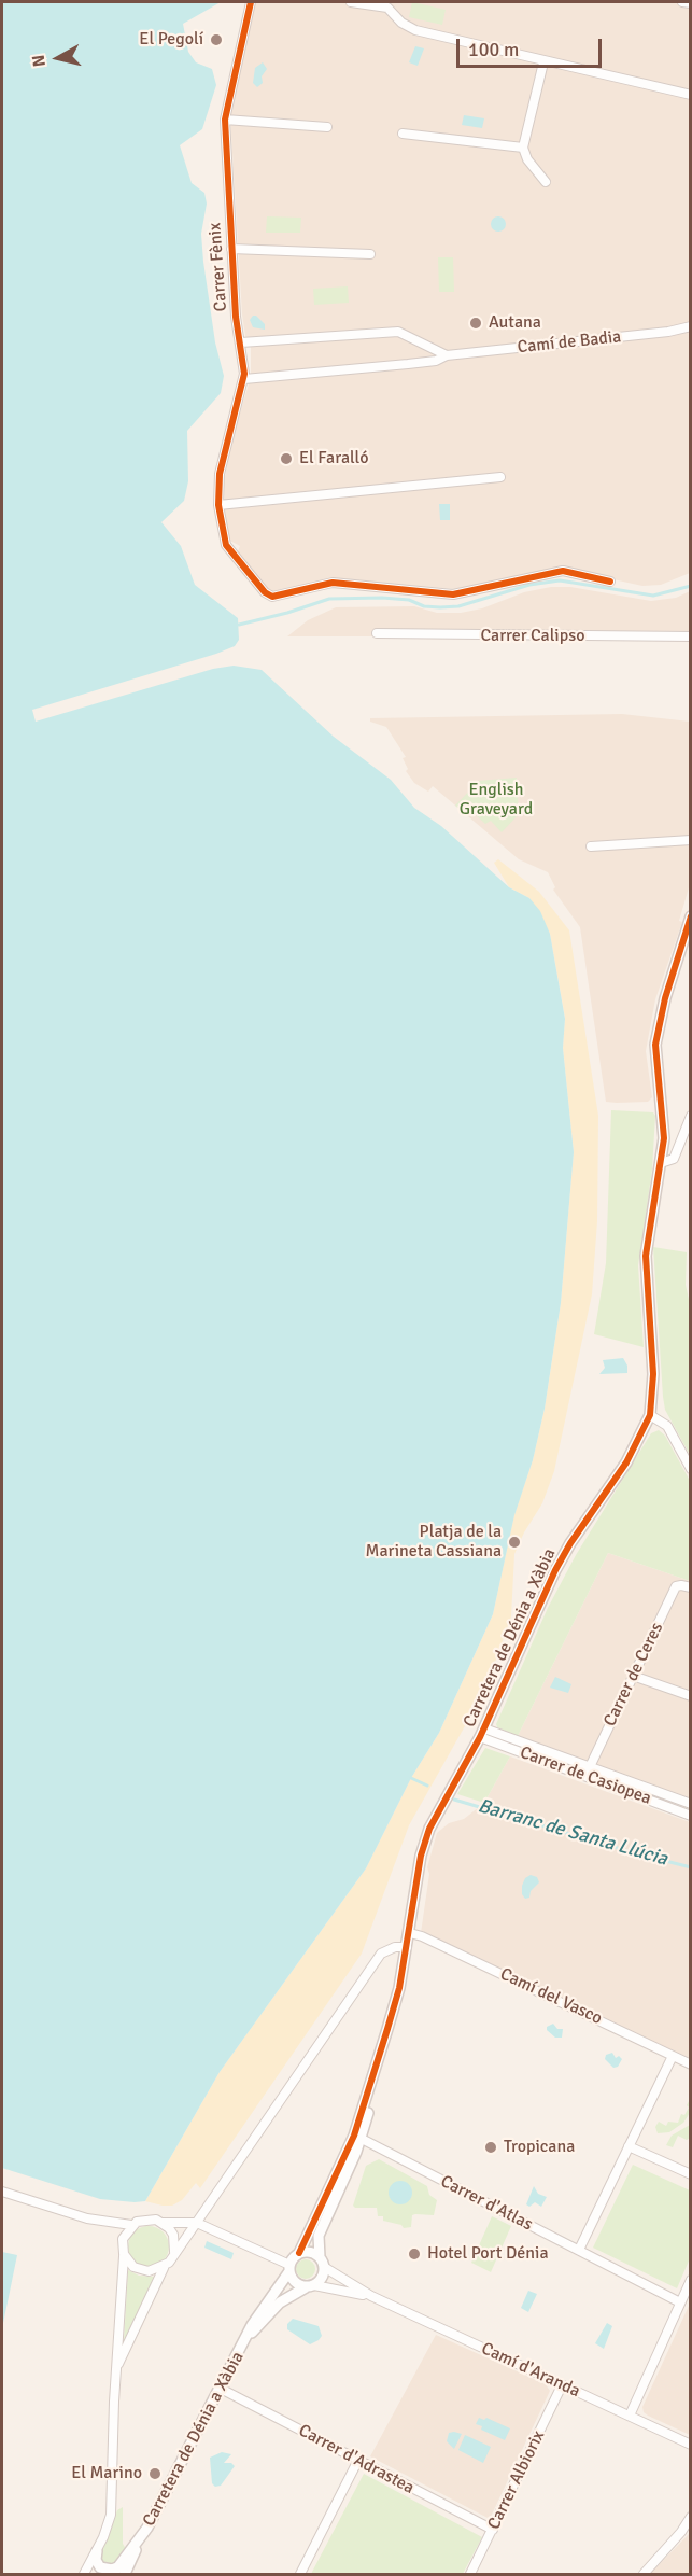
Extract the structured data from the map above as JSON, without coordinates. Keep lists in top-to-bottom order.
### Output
{
  "streets": {
    "street": [
      "Carrer Fènix",
      "Camí de Badia",
      "Carrer Calipso",
      "Carretera de Dénia a Xàbia",
      "Carrer de Ceres",
      "Carrer de Casiopea",
      "Camí del Vasco",
      "Carrer d'Atlas",
      "Camí d'Aranda",
      "Carrer d'Adrastea",
      "Carrer Albiorix"
    ]
  },
  "crossings": [
    ["Carrer Fènix", "Camí de Badia"],
    ["Carretera de Dénia a Xàbia", "Carrer de Casiopea"],
    ["Carretera de Dénia a Xàbia", "Camí del Vasco"],
    ["Carretera de Dénia a Xàbia", "Carrer d'Atlas"],
    ["Carretera de Dénia a Xàbia", "Camí d'Aranda"],
    ["Carretera de Dénia a Xàbia", "Carrer d'Adrastea"],
    ["Carrer de Ceres", "Carrer de Casiopea"],
    ["Camí d'Aranda", "Carrer Albiorix"],
    ["Carrer d'Adrastea", "Carrer Albiorix"]
  ],
  "water": ["Barranc de Santa Llúcia"],
  "parks": ["English Graveyard"],
  "places": [
    "El Pegolí",
    "Autana",
    "El Faralló",
    "Platja de la Marineta Cassiana",
    "Tropicana",
    "Hotel Port Dénia",
    "El Marino"
  ],
  "scale_bar": "100 m",
  "north": "left"
}
